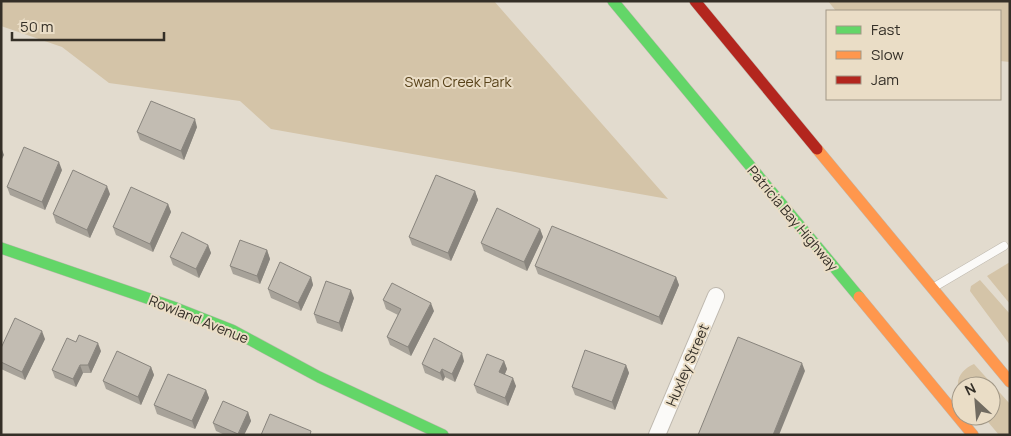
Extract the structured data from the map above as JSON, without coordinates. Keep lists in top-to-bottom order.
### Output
{
  "streets": {
    "main road": ["Patricia Bay Highway", "Rowland Avenue"],
    "street": ["Huxley Street"]
  },
  "parks": ["Swan Creek Park"],
  "legend": ["Fast", "Slow", "Jam"],
  "scale_bar": "50 m",
  "north": "top left"
}
